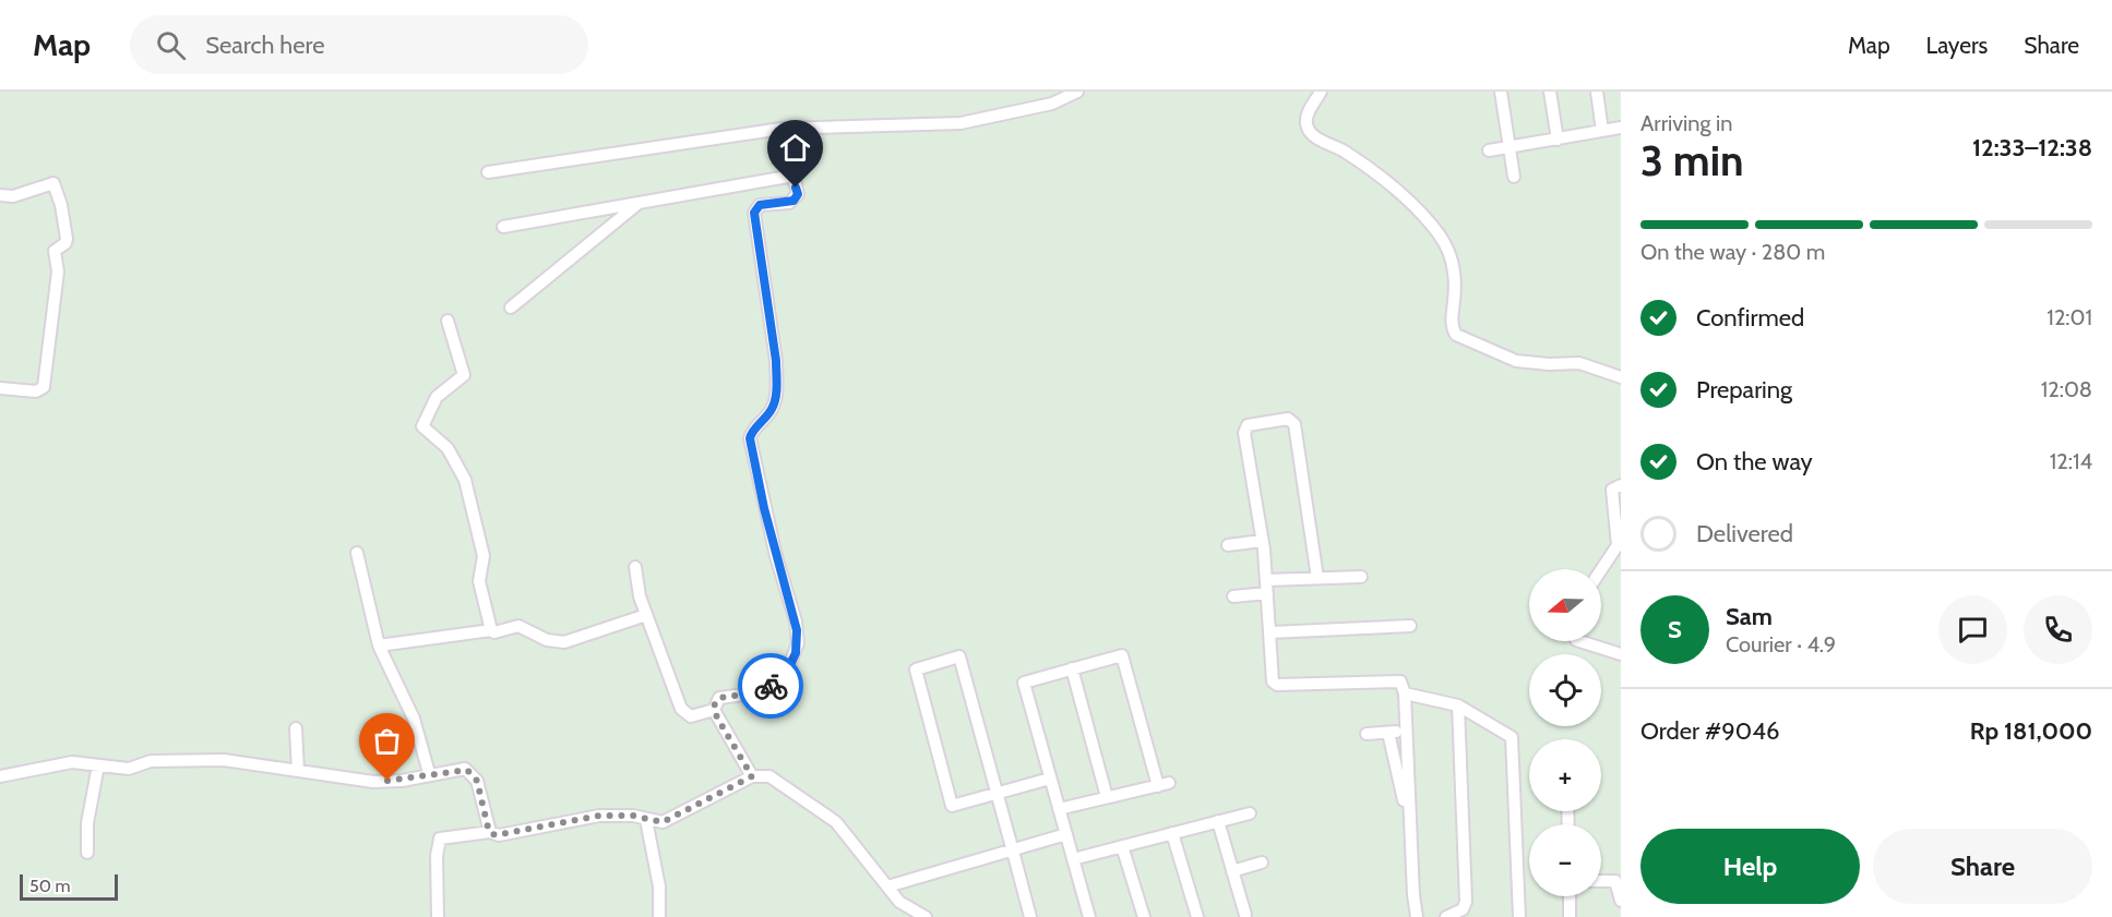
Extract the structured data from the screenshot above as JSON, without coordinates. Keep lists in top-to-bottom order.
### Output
{
  "scale_bar": "50 m",
  "north": "left",
  "page": {
    "header": "Map",
    "search": "Search here",
    "nav": ["Map", "Layers", "Share"],
    "heading": ["3 min", "Arriving in", "12:33–12:38"],
    "panel": [
      "Sam",
      "Courier · 4.9",
      "Order #9046",
      "Rp 181,000"
    ],
    "bar": "On the way · 280 m",
    "list": [
      ["Confirmed", "12:01"],
      ["Preparing", "12:08"],
      ["On the way", "12:14"],
      "Delivered"
    ],
    "map_buttons": ["+", "−"],
    "round": "S",
    "buttons": ["Help", "Share"],
    "scale": "50 m"
  }
}
